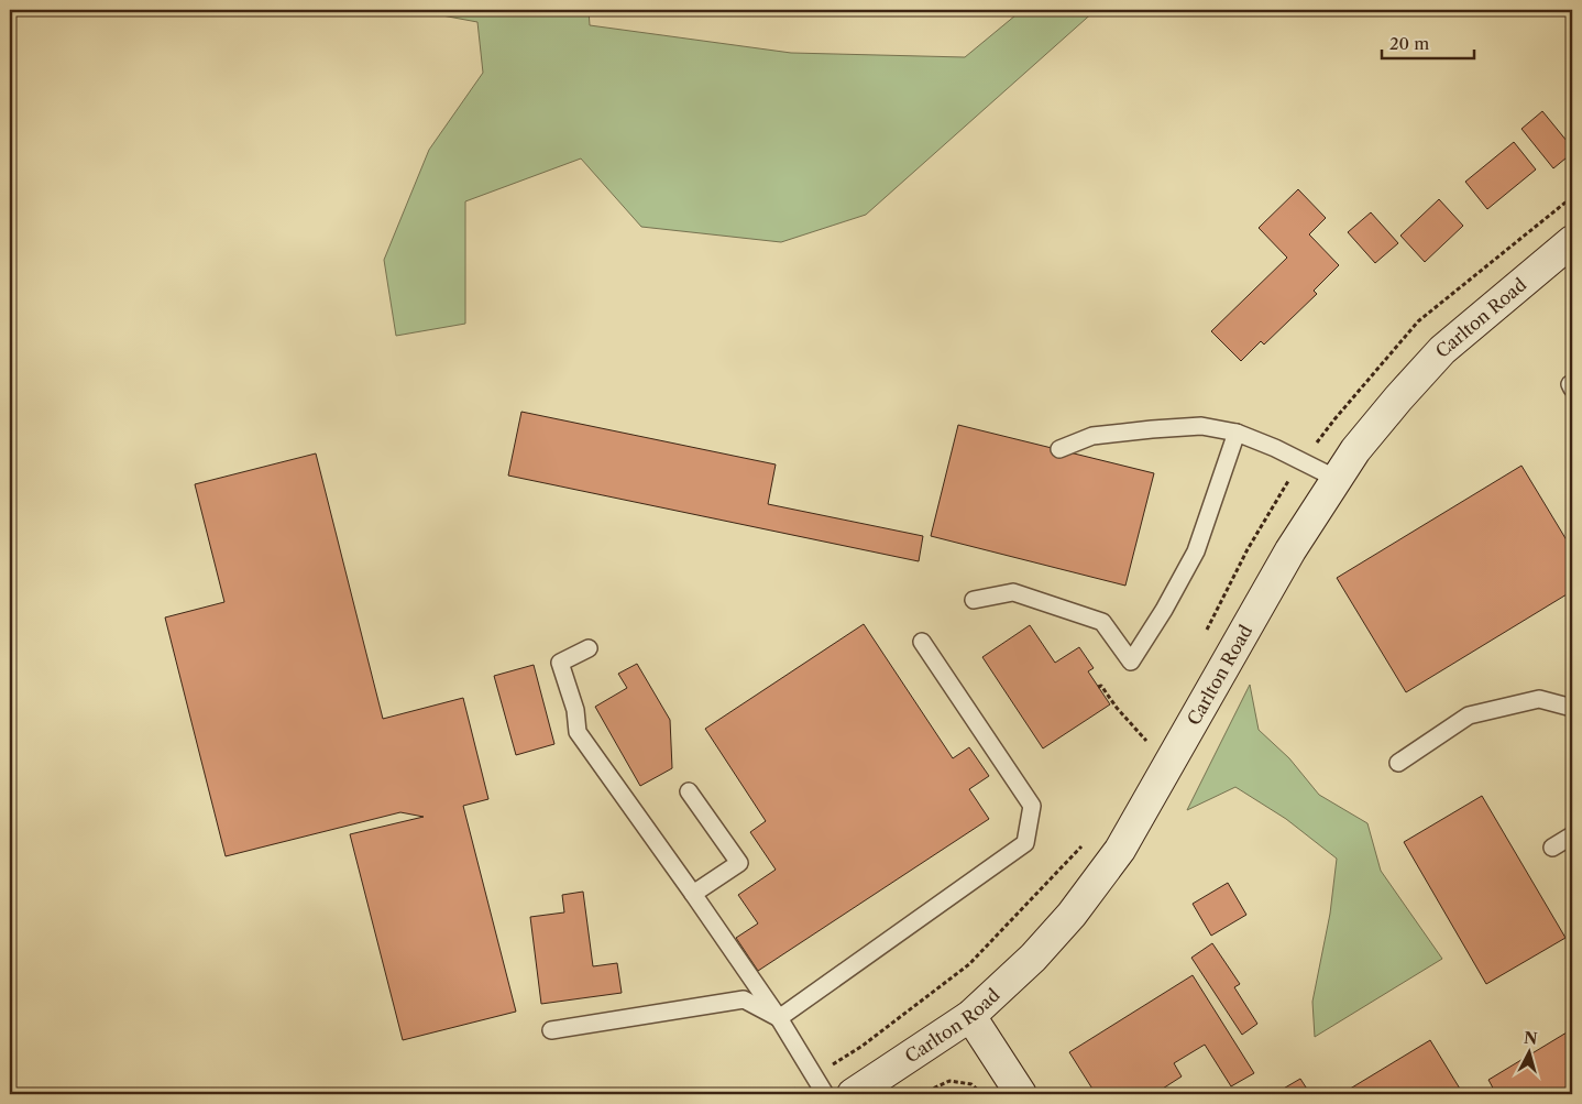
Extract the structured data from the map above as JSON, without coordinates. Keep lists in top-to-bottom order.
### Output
{
  "streets": {
    "main road": ["Carlton Road"]
  },
  "scale_bar": "20 m",
  "north": "top"
}
